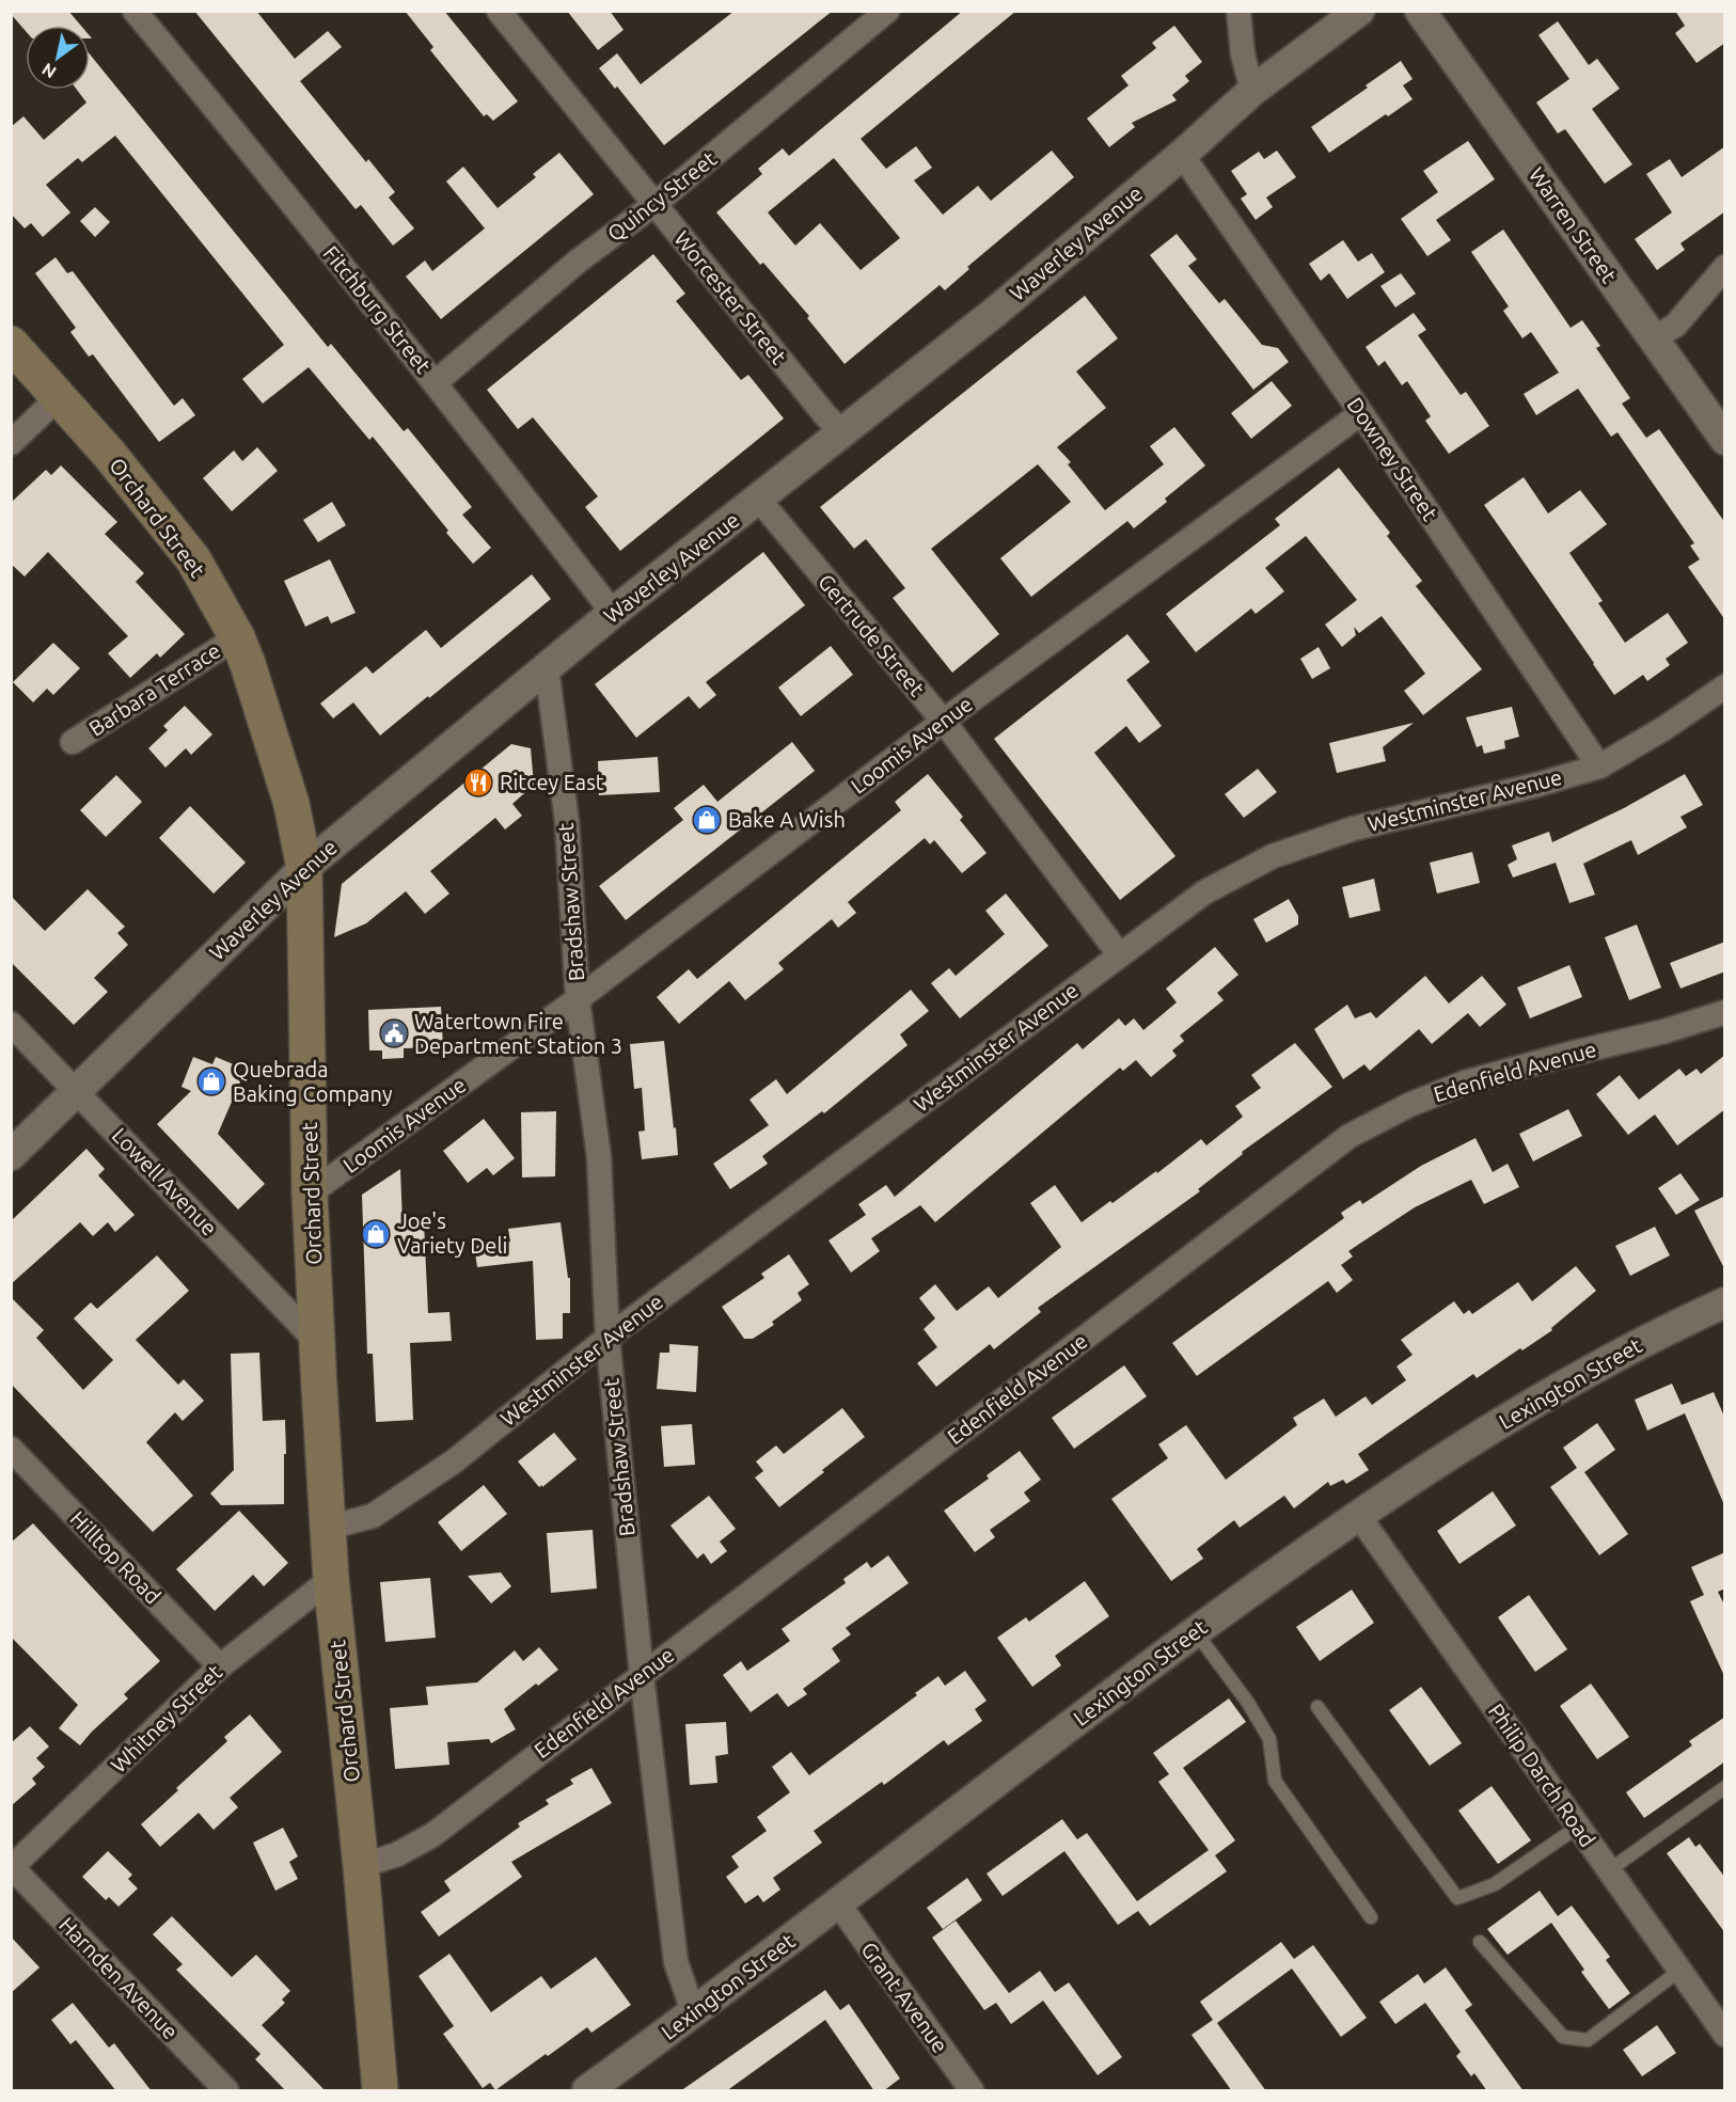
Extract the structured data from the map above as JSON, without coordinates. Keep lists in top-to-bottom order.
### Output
{
  "streets": {
    "main road": ["Orchard Street"],
    "street": [
      "Quincy Street",
      "Warren Street",
      "Waverley Avenue",
      "Worcester Street",
      "Fitchburg Street",
      "Downey Street",
      "Gertrude Street",
      "Barbara Terrace",
      "Loomis Avenue",
      "Westminster Avenue",
      "Bradshaw Street",
      "Edenfield Avenue",
      "Lowell Avenue",
      "Lexington Street",
      "Hilltop Road",
      "Whitney Street",
      "Philip Darch Road",
      "Harnden Avenue",
      "Grant Avenue"
    ]
  },
  "crossings": [
    ["Quincy Street", "Worcester Street"],
    ["Quincy Street", "Fitchburg Street"],
    ["Waverley Avenue", "Worcester Street"],
    ["Waverley Avenue", "Fitchburg Street"],
    ["Waverley Avenue", "Downey Street"],
    ["Waverley Avenue", "Orchard Street"],
    ["Waverley Avenue", "Gertrude Street"],
    ["Waverley Avenue", "Bradshaw Street"],
    ["Waverley Avenue", "Lowell Avenue"],
    ["Downey Street", "Loomis Avenue"],
    ["Downey Street", "Westminster Avenue"],
    ["Orchard Street", "Barbara Terrace"],
    ["Orchard Street", "Loomis Avenue"],
    ["Orchard Street", "Westminster Avenue"],
    ["Orchard Street", "Edenfield Avenue"],
    ["Orchard Street", "Lowell Avenue"],
    ["Orchard Street", "Whitney Street"],
    ["Gertrude Street", "Loomis Avenue"],
    ["Gertrude Street", "Westminster Avenue"],
    ["Loomis Avenue", "Bradshaw Street"],
    ["Westminster Avenue", "Bradshaw Street"],
    ["Bradshaw Street", "Edenfield Avenue"],
    ["Bradshaw Street", "Lexington Street"],
    ["Lexington Street", "Philip Darch Road"],
    ["Lexington Street", "Grant Avenue"],
    ["Hilltop Road", "Whitney Street"],
    ["Whitney Street", "Harnden Avenue"]
  ],
  "places": {
    "restaurant": ["Ritcey East"],
    "shop": ["Bake A Wish", "Quebrada Baking Company", "Joe's Variety Deli"],
    "public building": ["Watertown Fire Department Station 3"]
  },
  "north": "bottom left"
}
